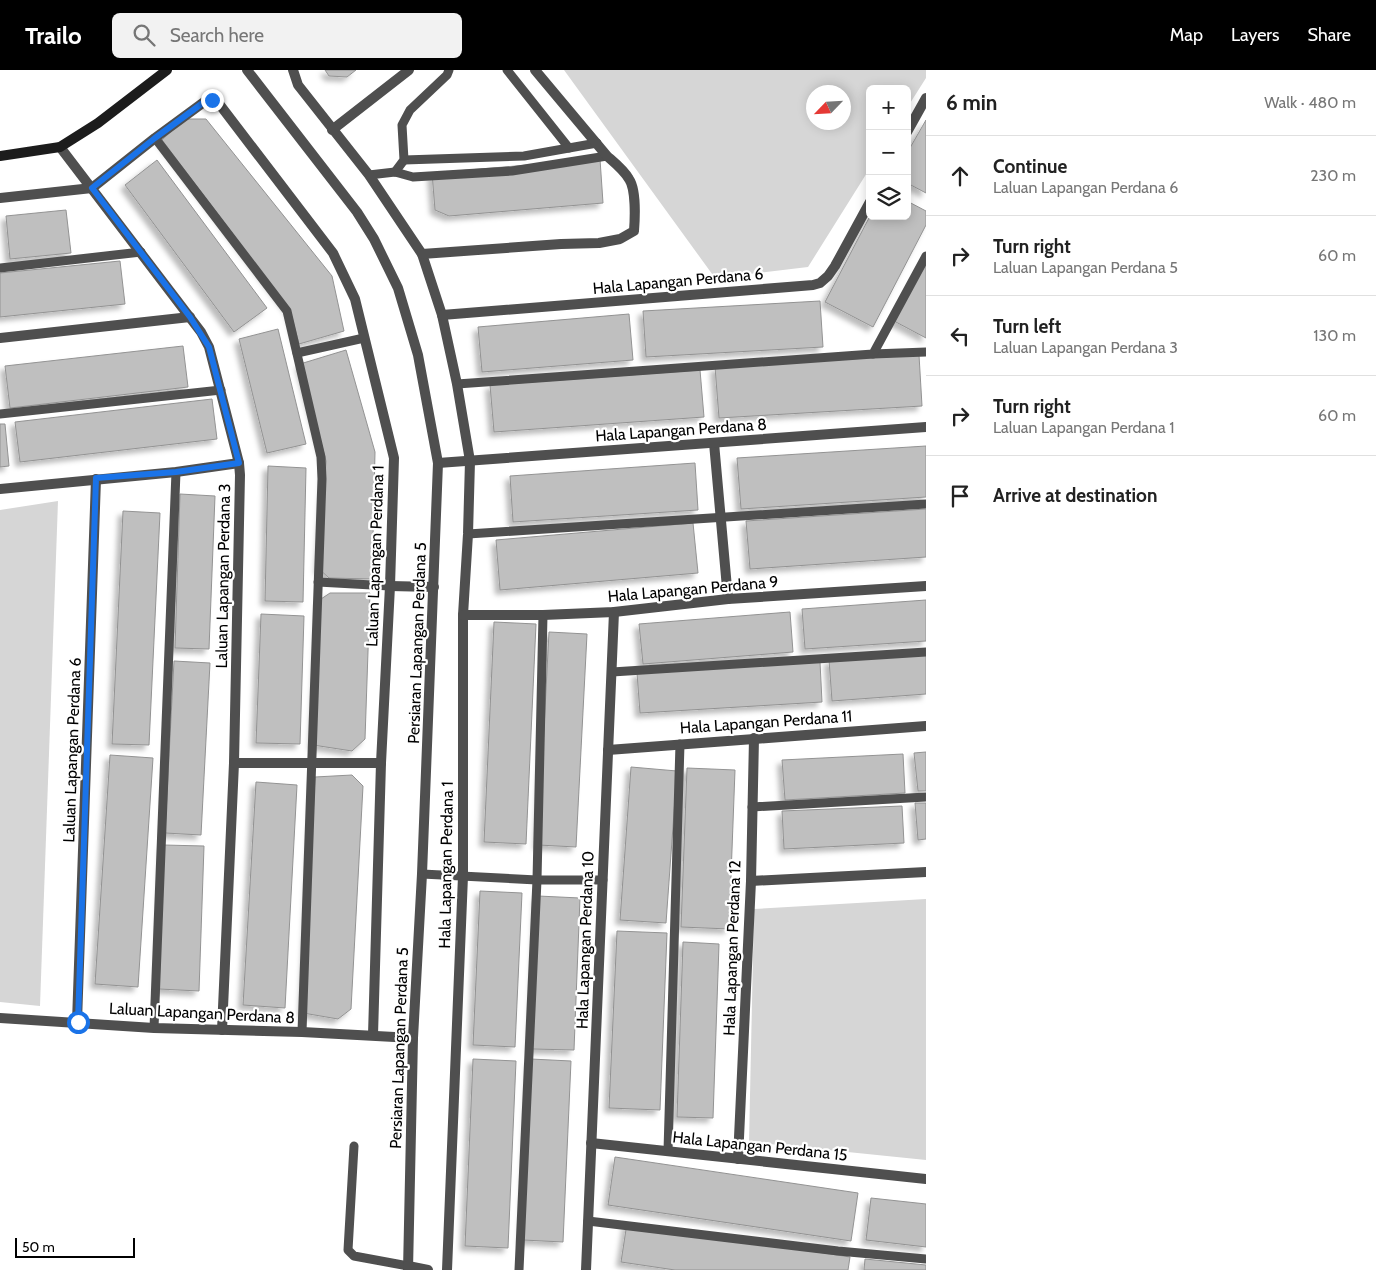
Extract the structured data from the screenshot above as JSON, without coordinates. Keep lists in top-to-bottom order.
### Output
{
  "streets": {
    "street": [
      "Hala Lapangan Perdana 6",
      "Hala Lapangan Perdana 8",
      "Laluan Lapangan Perdana 1",
      "Laluan Lapangan Perdana 3",
      "Hala Lapangan Perdana 9",
      "Persiaran Lapangan Perdana 5",
      "Hala Lapangan Perdana 11",
      "Laluan Lapangan Perdana 6",
      "Hala Lapangan Perdana 1",
      "Hala Lapangan Perdana 10",
      "Hala Lapangan Perdana 12",
      "Laluan Lapangan Perdana 8",
      "Hala Lapangan Perdana 15"
    ]
  },
  "crossings": [
    ["Hala Lapangan Perdana 6", "Hala Lapangan Perdana 1"],
    ["Hala Lapangan Perdana 8", "Persiaran Lapangan Perdana 5"],
    ["Hala Lapangan Perdana 8", "Hala Lapangan Perdana 1"],
    ["Laluan Lapangan Perdana 1", "Laluan Lapangan Perdana 3"],
    ["Laluan Lapangan Perdana 1", "Laluan Lapangan Perdana 8"],
    ["Laluan Lapangan Perdana 3", "Laluan Lapangan Perdana 8"],
    ["Hala Lapangan Perdana 9", "Hala Lapangan Perdana 1"],
    ["Hala Lapangan Perdana 9", "Hala Lapangan Perdana 10"],
    ["Persiaran Lapangan Perdana 5", "Laluan Lapangan Perdana 8"],
    ["Hala Lapangan Perdana 11", "Hala Lapangan Perdana 10"],
    ["Hala Lapangan Perdana 11", "Hala Lapangan Perdana 12"],
    ["Laluan Lapangan Perdana 6", "Laluan Lapangan Perdana 8"],
    ["Hala Lapangan Perdana 10", "Hala Lapangan Perdana 15"],
    ["Hala Lapangan Perdana 12", "Hala Lapangan Perdana 15"]
  ],
  "scale_bar": "50 m",
  "north": "bottom left",
  "page": {
    "header": "Trailo",
    "search": "Search here",
    "nav": ["Map", "Layers", "Share"],
    "heading": ["6 min", "Walk · 480 m"],
    "map_buttons": ["+", "−"],
    "list": [
      ["Continue", "Laluan Lapangan Perdana 6", "230 m"],
      ["Turn right", "Laluan Lapangan Perdana 5", "60 m"],
      ["Turn left", "Laluan Lapangan Perdana 3", "130 m"],
      ["Turn right", "Laluan Lapangan Perdana 1", "60 m"],
      "Arrive at destination"
    ],
    "scale": "50 m"
  }
}
